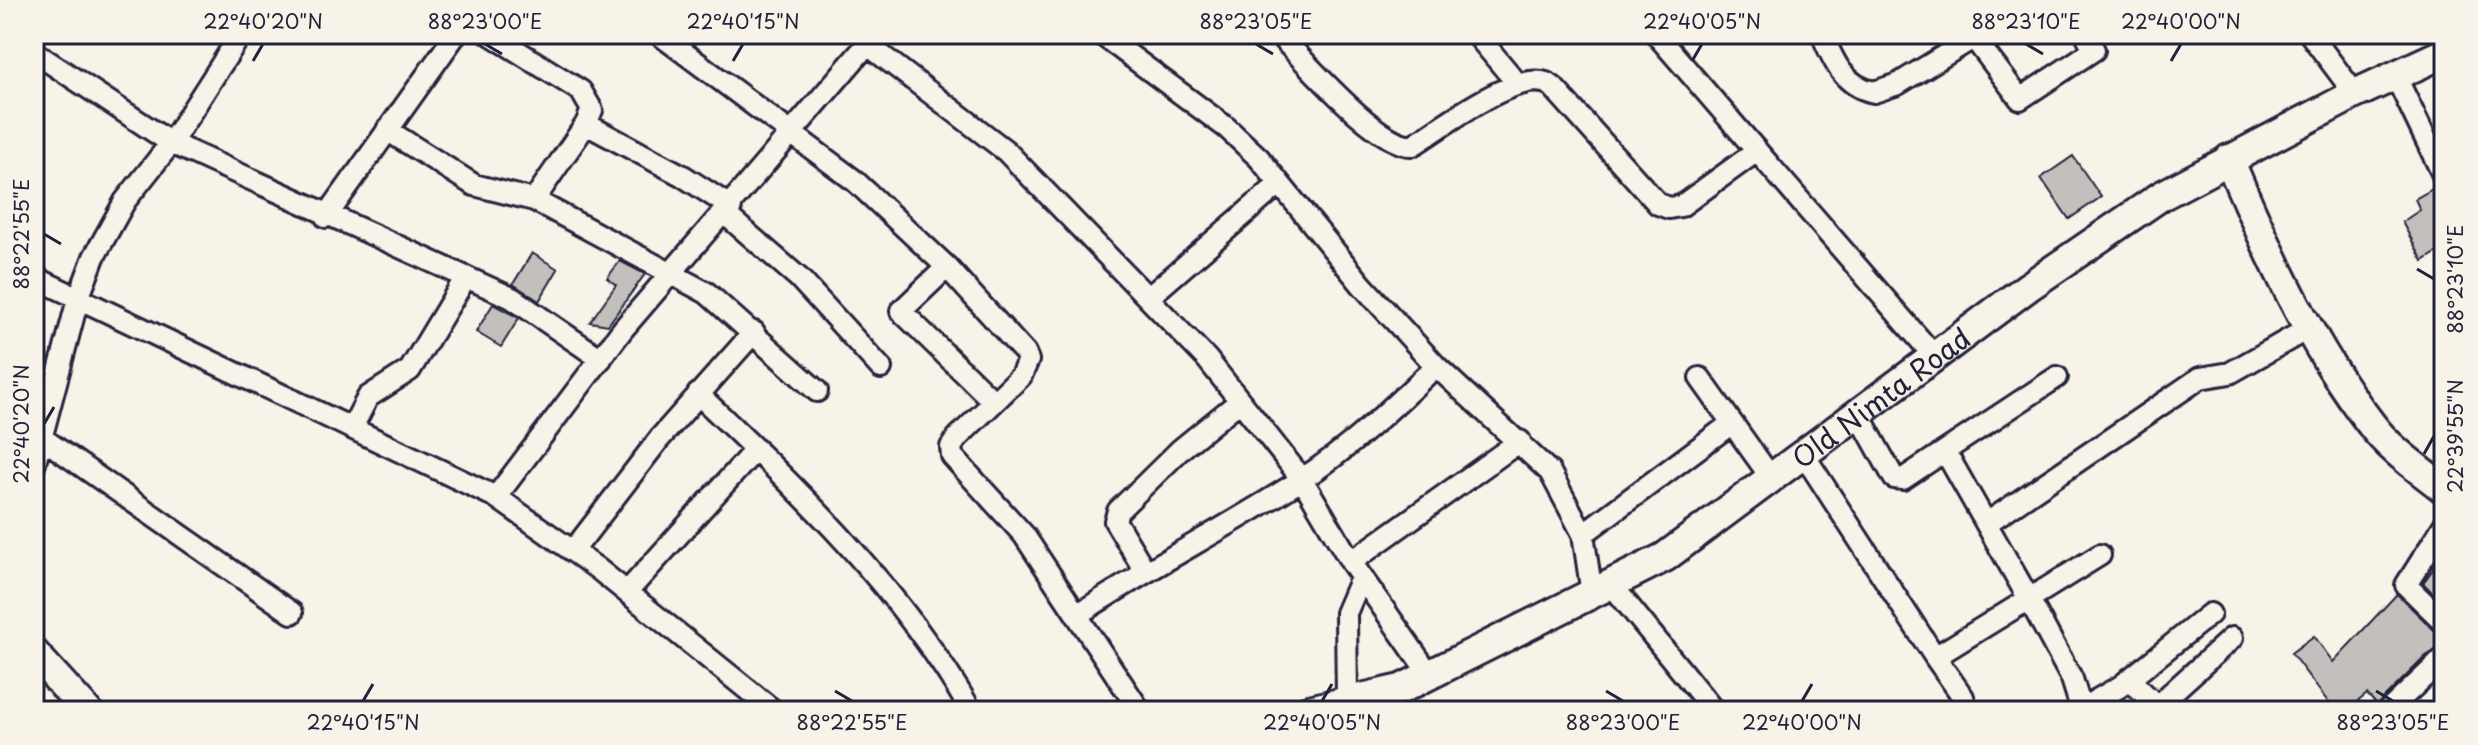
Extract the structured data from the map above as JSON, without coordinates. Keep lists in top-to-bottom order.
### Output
{
  "streets": {
    "street": ["Old Nimta Road"]
  },
  "coordinates": [
    "22°40'20\"N",
    "88°23'00\"E",
    "22°40'15\"N",
    "88°23'05\"E",
    "22°40'05\"N",
    "88°23'10\"E",
    "22°40'00\"N",
    "88°22'55\"E",
    "22°39'55\"N"
  ]
}
